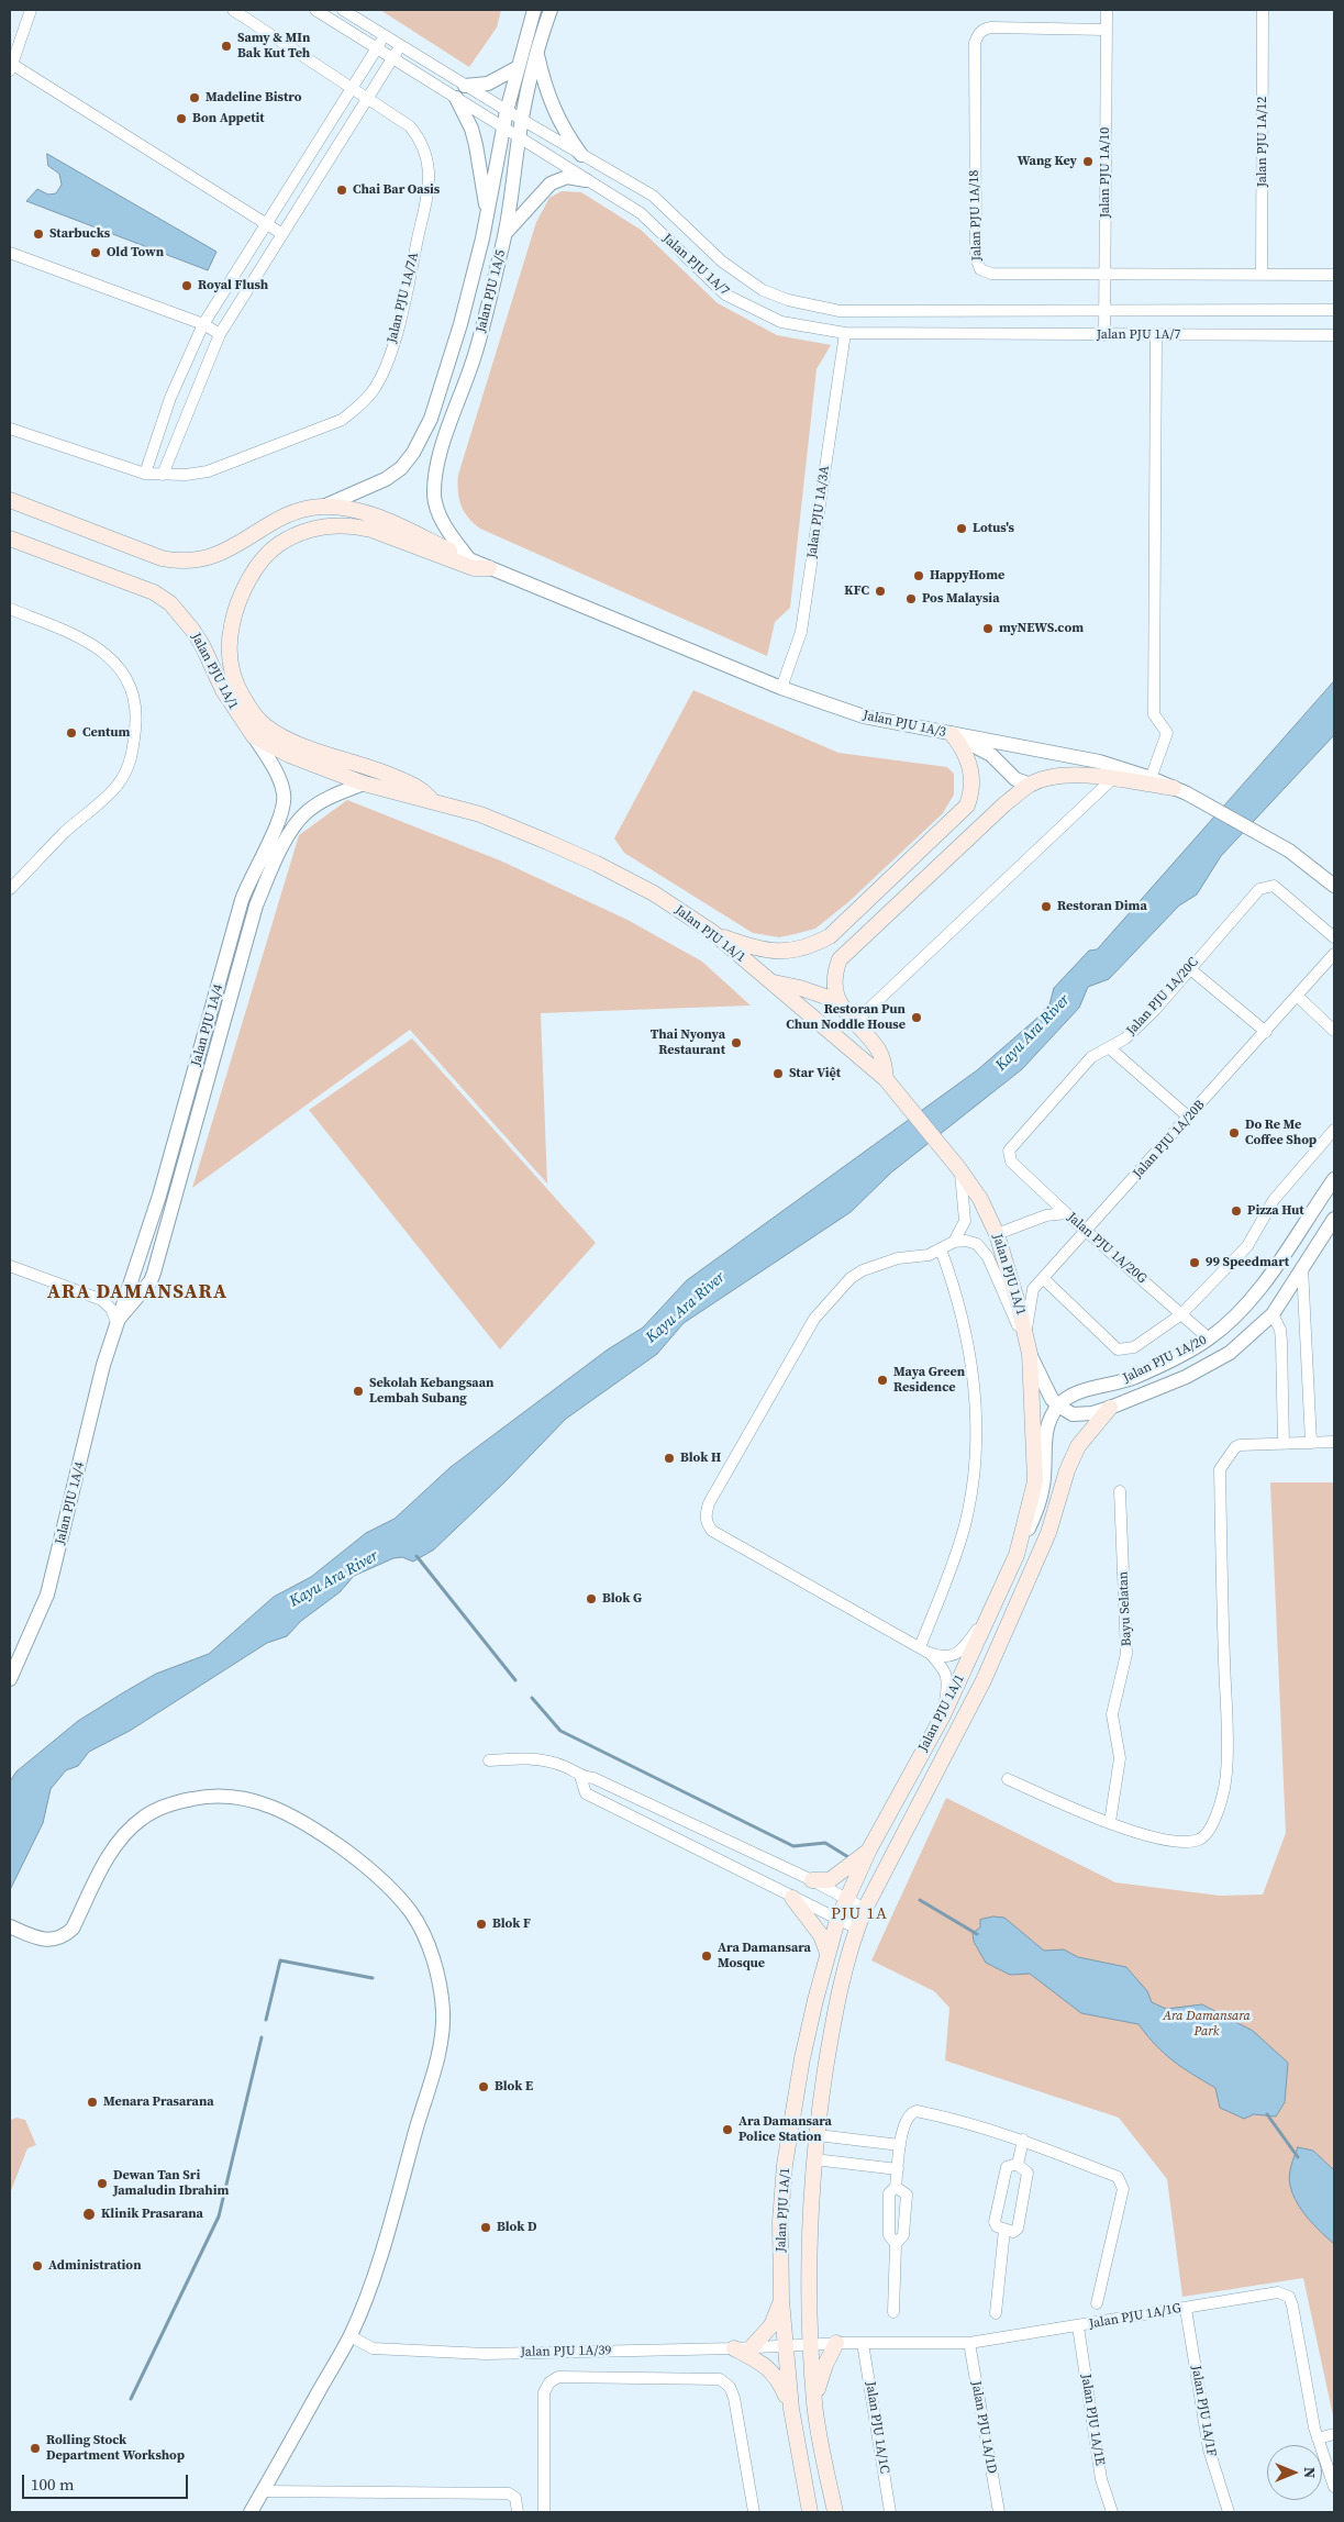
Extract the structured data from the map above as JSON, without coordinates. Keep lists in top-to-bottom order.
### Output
{
  "streets": {
    "main road": ["Jalan PJU 1A/1"],
    "street": [
      "Jalan PJU 1A/12",
      "Jalan PJU 1A/10",
      "Jalan PJU 1A/18",
      "Jalan PJU 1A/7",
      "Jalan PJU 1A/5",
      "Jalan PJU 1A/7A",
      "Jalan PJU 1A/3A",
      "Jalan PJU 1A/3",
      "Jalan PJU 1A/20C",
      "Jalan PJU 1A/4",
      "Jalan PJU 1A/20B",
      "Jalan PJU 1A/20G",
      "Jalan PJU 1A/20",
      "Bayu Selatan",
      "Jalan PJU 1A/1G",
      "Jalan PJU 1A/39",
      "Jalan PJU 1A/1F",
      "Jalan PJU 1A/1E",
      "Jalan PJU 1A/1C",
      "Jalan PJU 1A/1D"
    ]
  },
  "crossings": [
    ["Jalan PJU 1A/12", "Jalan PJU 1A/18"],
    ["Jalan PJU 1A/10", "Jalan PJU 1A/18"],
    ["Jalan PJU 1A/10", "Jalan PJU 1A/7"],
    ["Jalan PJU 1A/7", "Jalan PJU 1A/5"],
    ["Jalan PJU 1A/7", "Jalan PJU 1A/3A"],
    ["Jalan PJU 1A/5", "Jalan PJU 1A/3"],
    ["Jalan PJU 1A/3A", "Jalan PJU 1A/3"],
    ["Jalan PJU 1A/1", "Jalan PJU 1A/4"],
    ["Jalan PJU 1A/1", "Jalan PJU 1A/20B"],
    ["Jalan PJU 1A/1", "Jalan PJU 1A/20"],
    ["Jalan PJU 1A/1", "Jalan PJU 1A/1G"],
    ["Jalan PJU 1A/1", "Jalan PJU 1A/39"],
    ["Jalan PJU 1A/20C", "Jalan PJU 1A/20G"],
    ["Jalan PJU 1A/20B", "Jalan PJU 1A/20G"],
    ["Jalan PJU 1A/20G", "Jalan PJU 1A/20"],
    ["Jalan PJU 1A/1G", "Jalan PJU 1A/39"],
    ["Jalan PJU 1A/1G", "Jalan PJU 1A/1F"],
    ["Jalan PJU 1A/1G", "Jalan PJU 1A/1E"],
    ["Jalan PJU 1A/1G", "Jalan PJU 1A/1C"],
    ["Jalan PJU 1A/1G", "Jalan PJU 1A/1D"]
  ],
  "districts": ["ARA DAMANSARA", "PJU 1A"],
  "water": ["Kayu Ara River"],
  "parks": ["Ara Damansara Park"],
  "places": [
    "Samy & MIn Bak Kut Teh",
    "Madeline Bistro",
    "Bon Appetit",
    "Wang Key",
    "Chai Bar Oasis",
    "Starbucks",
    "Old Town",
    "Royal Flush",
    "Lotus's",
    "HappyHome",
    "KFC",
    "Pos Malaysia",
    "myNEWS.com",
    "Centum",
    "Restoran Dima",
    "Restoran Pun Chun Noddle House",
    "Thai Nyonya Restaurant",
    "Star Việt",
    "Do Re Me Coffee Shop",
    "Pizza Hut",
    "99 Speedmart",
    "Maya Green Residence",
    "Sekolah Kebangsaan Lembah Subang",
    "Blok H",
    "Blok G",
    "Blok F",
    "Ara Damansara Mosque",
    "Blok E",
    "Menara Prasarana",
    "Ara Damansara Police Station",
    "Dewan Tan Sri Jamaludin Ibrahim",
    "Klinik Prasarana",
    "Blok D",
    "Administration",
    "Rolling Stock Department Workshop"
  ],
  "scale_bar": "100 m",
  "north": "right"
}
